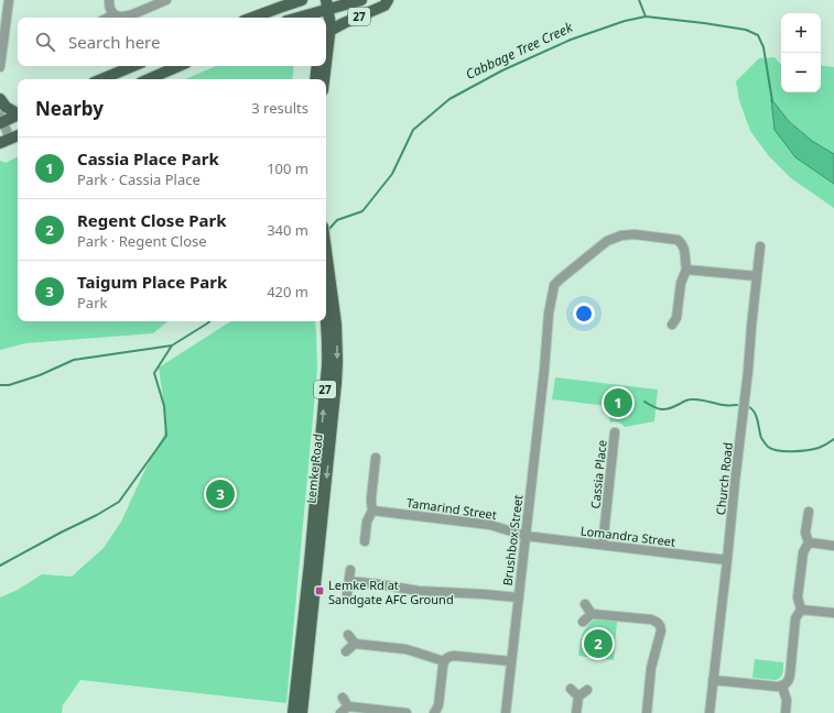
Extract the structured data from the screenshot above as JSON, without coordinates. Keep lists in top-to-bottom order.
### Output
{
  "streets": {
    "main road": ["27", "Lemke Road"],
    "street": [
      "Cassia Place",
      "Church Road",
      "Tamarind Street",
      "Lomandra Street",
      "Brushbox Street"
    ]
  },
  "crossings": [
    ["Cassia Place", "Lomandra Street"],
    ["Church Road", "Lomandra Street"],
    ["Tamarind Street", "Lomandra Street"],
    ["Tamarind Street", "Brushbox Street"],
    ["Lomandra Street", "Brushbox Street"]
  ],
  "water": ["Cabbage Tree Creek"],
  "places": {
    "transit": ["Lemke Rd at Sandgate AFC Ground"]
  },
  "page": {
    "map_buttons": ["+", "−"],
    "search": "Search here",
    "heading": ["Nearby", "3 results"],
    "list": [
      {
        "mark": "1",
        "name": "Cassia Place Park",
        "note": "Park · Cassia Place",
        "value": "100 m"
      },
      {
        "mark": "2",
        "name": "Regent Close Park",
        "note": "Park · Regent Close",
        "value": "340 m"
      },
      {
        "mark": "3",
        "name": "Taigum Place Park",
        "note": "Park",
        "value": "420 m"
      }
    ],
    "pins": ["1", "3", "2"]
  }
}
